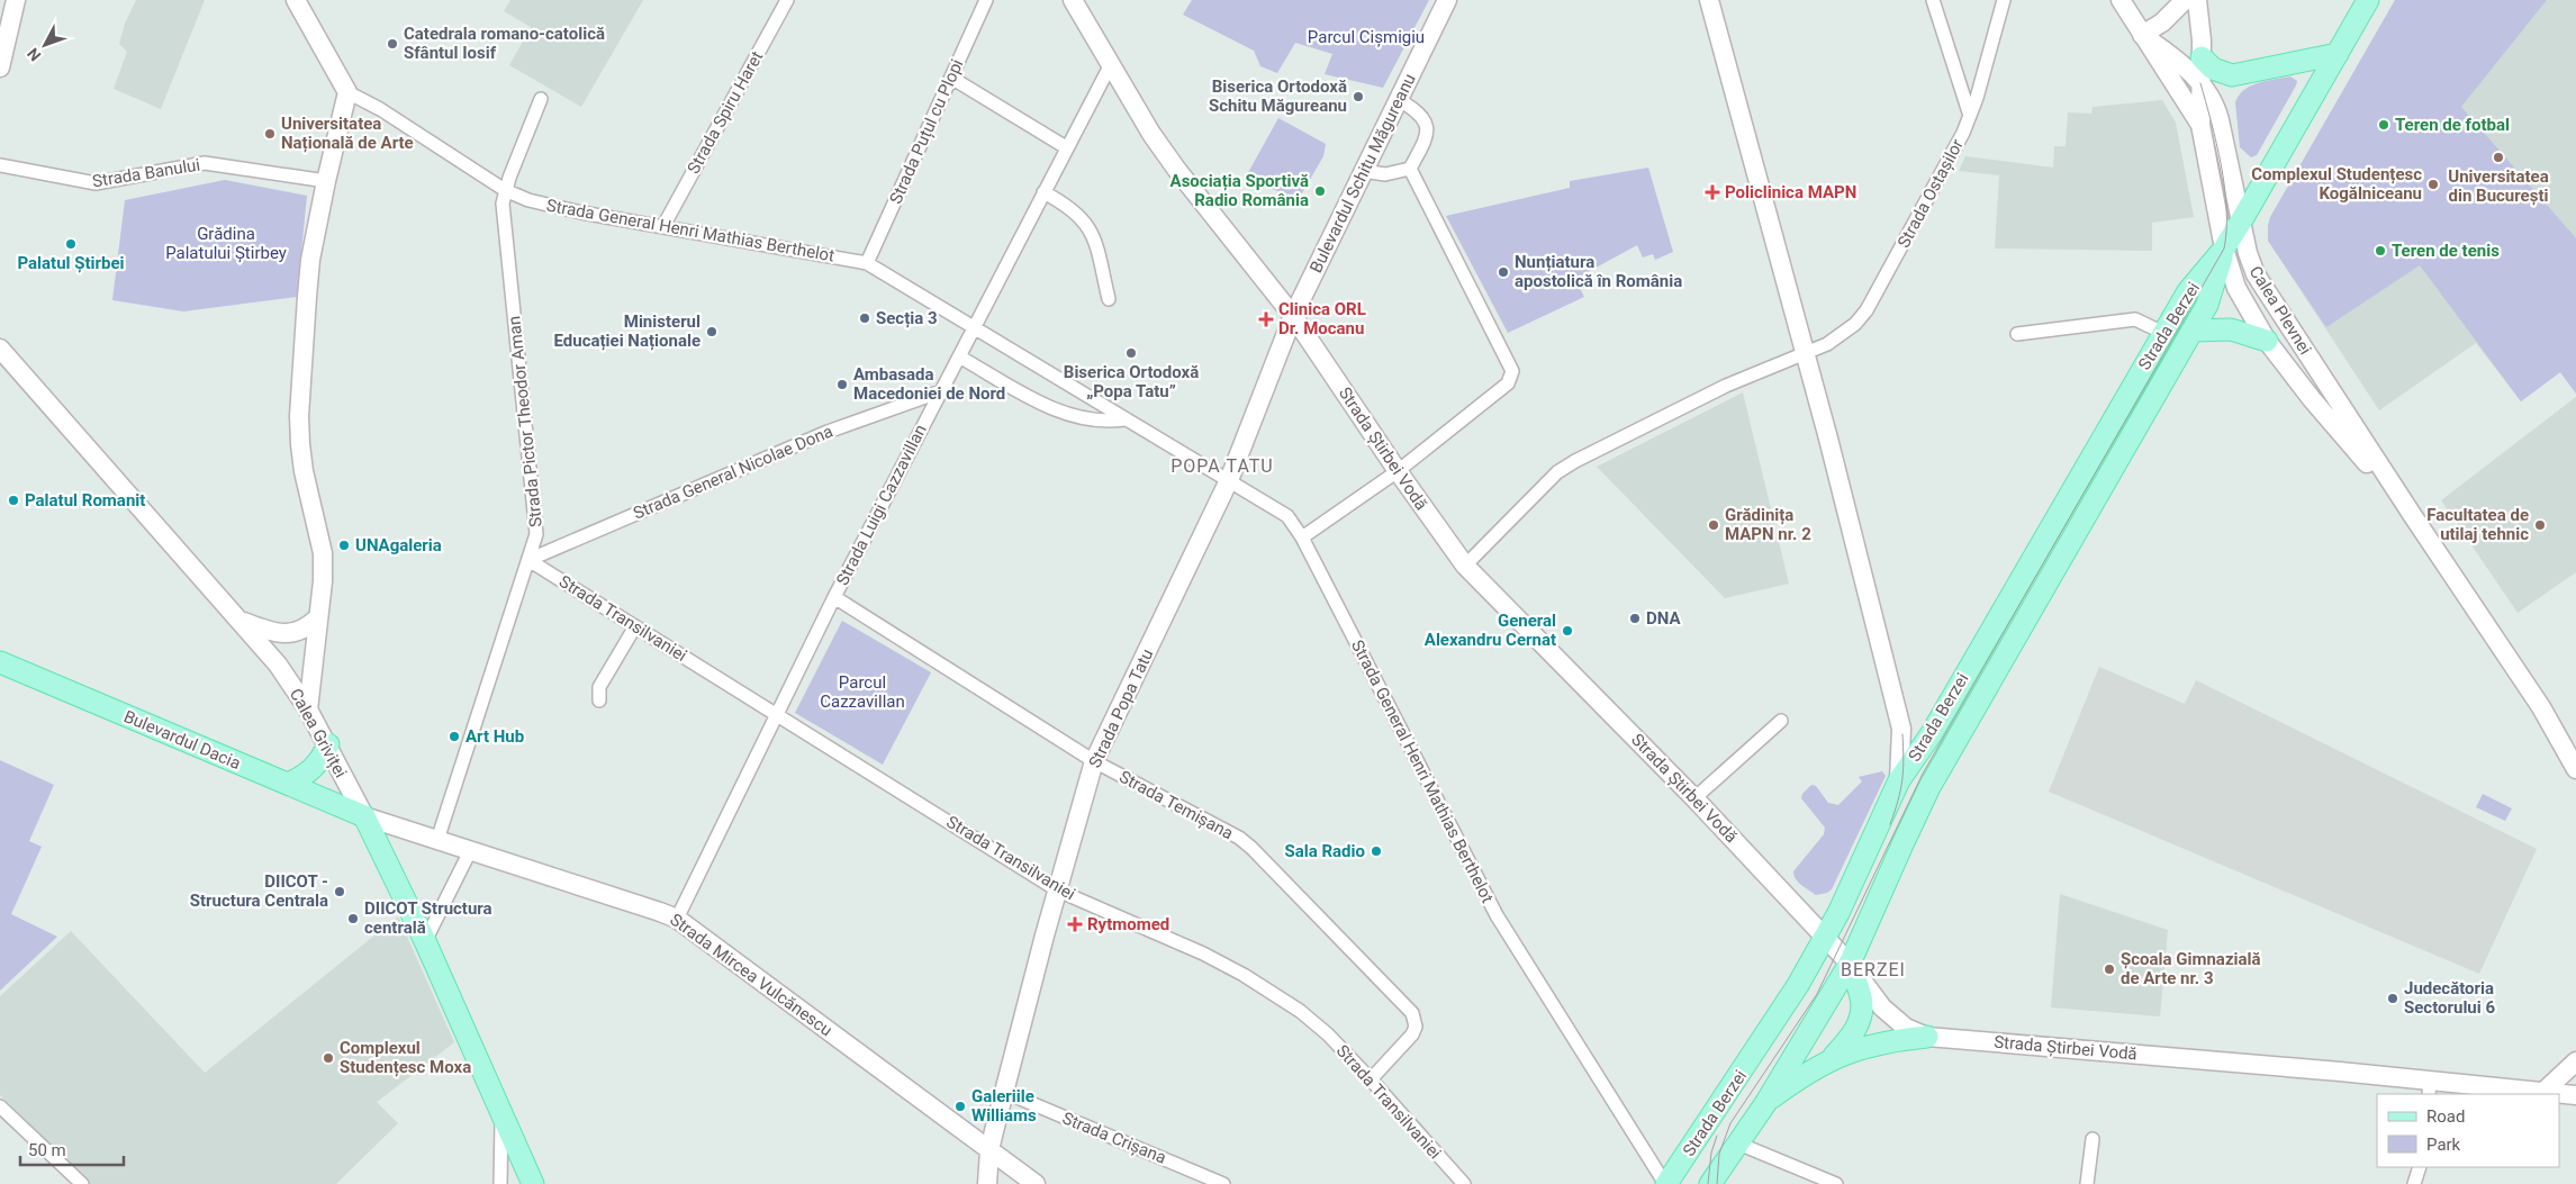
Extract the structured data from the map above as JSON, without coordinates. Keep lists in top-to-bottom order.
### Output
{
  "streets": {
    "main road": [
      "Bulevardul Schitu Măgureanu",
      "Calea Plevnei",
      "Strada Berzei",
      "Strada Știrbei Vodă",
      "Strada Popa Tatu",
      "Calea Griviței",
      "Bulevardul Dacia",
      "Strada Mircea Vulcănescu"
    ],
    "street": [
      "Strada Spiru Haret",
      "Strada Puțul cu Plopi",
      "Strada Banului",
      "Strada Ostașilor",
      "Strada General Henri Mathias Berthelot",
      "Strada Pictor Theodor Aman",
      "Strada General Nicolae Dona",
      "Strada Luigi Cazzavillan",
      "Strada Transilvaniei",
      "Strada Temișana",
      "Strada Crișana"
    ]
  },
  "crossings": [
    ["Strada Spiru Haret", "Strada General Henri Mathias Berthelot"],
    ["Strada Puțul cu Plopi", "Strada General Henri Mathias Berthelot"],
    ["Bulevardul Schitu Măgureanu", "Strada Știrbei Vodă"],
    ["Bulevardul Schitu Măgureanu", "Strada Popa Tatu"],
    ["Strada Ostașilor", "Strada Știrbei Vodă"],
    ["Strada General Henri Mathias Berthelot", "Strada Berzei"],
    ["Strada General Henri Mathias Berthelot", "Strada Pictor Theodor Aman"],
    ["Strada General Henri Mathias Berthelot", "Strada Luigi Cazzavillan"],
    ["Strada General Henri Mathias Berthelot", "Strada Popa Tatu"],
    ["Calea Plevnei", "Strada Berzei"],
    ["Strada Berzei", "Strada Știrbei Vodă"],
    ["Strada Pictor Theodor Aman", "Strada General Nicolae Dona"],
    ["Strada Pictor Theodor Aman", "Strada Transilvaniei"],
    ["Strada Pictor Theodor Aman", "Strada Mircea Vulcănescu"],
    ["Strada Știrbei Vodă", "Strada Luigi Cazzavillan"],
    ["Strada Știrbei Vodă", "Strada Popa Tatu"],
    ["Strada General Nicolae Dona", "Strada Luigi Cazzavillan"],
    ["Strada General Nicolae Dona", "Strada Transilvaniei"],
    ["Strada Luigi Cazzavillan", "Strada Transilvaniei"],
    ["Strada Luigi Cazzavillan", "Strada Temișana"],
    ["Strada Luigi Cazzavillan", "Strada Mircea Vulcănescu"],
    ["Strada Transilvaniei", "Strada Popa Tatu"],
    ["Strada Transilvaniei", "Strada Temișana"],
    ["Strada Popa Tatu", "Strada Temișana"],
    ["Strada Popa Tatu", "Strada Mircea Vulcănescu"],
    ["Strada Popa Tatu", "Strada Crișana"],
    ["Calea Griviței", "Bulevardul Dacia"],
    ["Calea Griviței", "Strada Mircea Vulcănescu"],
    ["Bulevardul Dacia", "Strada Mircea Vulcănescu"]
  ],
  "districts": ["POPA TATU", "BERZEI"],
  "parks": ["Parcul Cișmigiu", "Grădina Palatului Știrbey", "Parcul Cazzavillan"],
  "places": {
    "other": [
      "Catedrala romano-catolică Sfântul Iosif",
      "Biserica Ortodoxă Schitu Măgureanu",
      "Teren de fotbal",
      "Universitatea Națională de Arte",
      "Universitatea din București",
      "Complexul Studențesc Kogălniceanu",
      "Asociația Sportivă Radio România",
      "Palatul Știrbei",
      "Teren de tenis",
      "Nunțiatura apostolică în România",
      "Secția 3",
      "Ministerul Educației Naționale",
      "Biserica Ortodoxă „Popa Tatu”",
      "Ambasada Macedoniei de Nord",
      "Palatul Romanit",
      "Grădinița MAPN nr. 2",
      "Facultatea de utilaj tehnic",
      "UNAgaleria",
      "DNA",
      "General Alexandru Cernat",
      "Art Hub",
      "Sala Radio",
      "DIICOT - Structura Centrala",
      "DIICOT Structura centrală",
      "Școala Gimnazială de Arte nr. 3",
      "Judecătoria Sectorului 6",
      "Complexul Studențesc Moxa",
      "Galeriile Williams"
    ],
    "health": ["Policlinica MAPN", "Clinica ORL Dr. Mocanu", "Rytmomed"]
  },
  "legend": ["Road", "Park"],
  "scale_bar": "50 m",
  "north": "bottom left"
}
